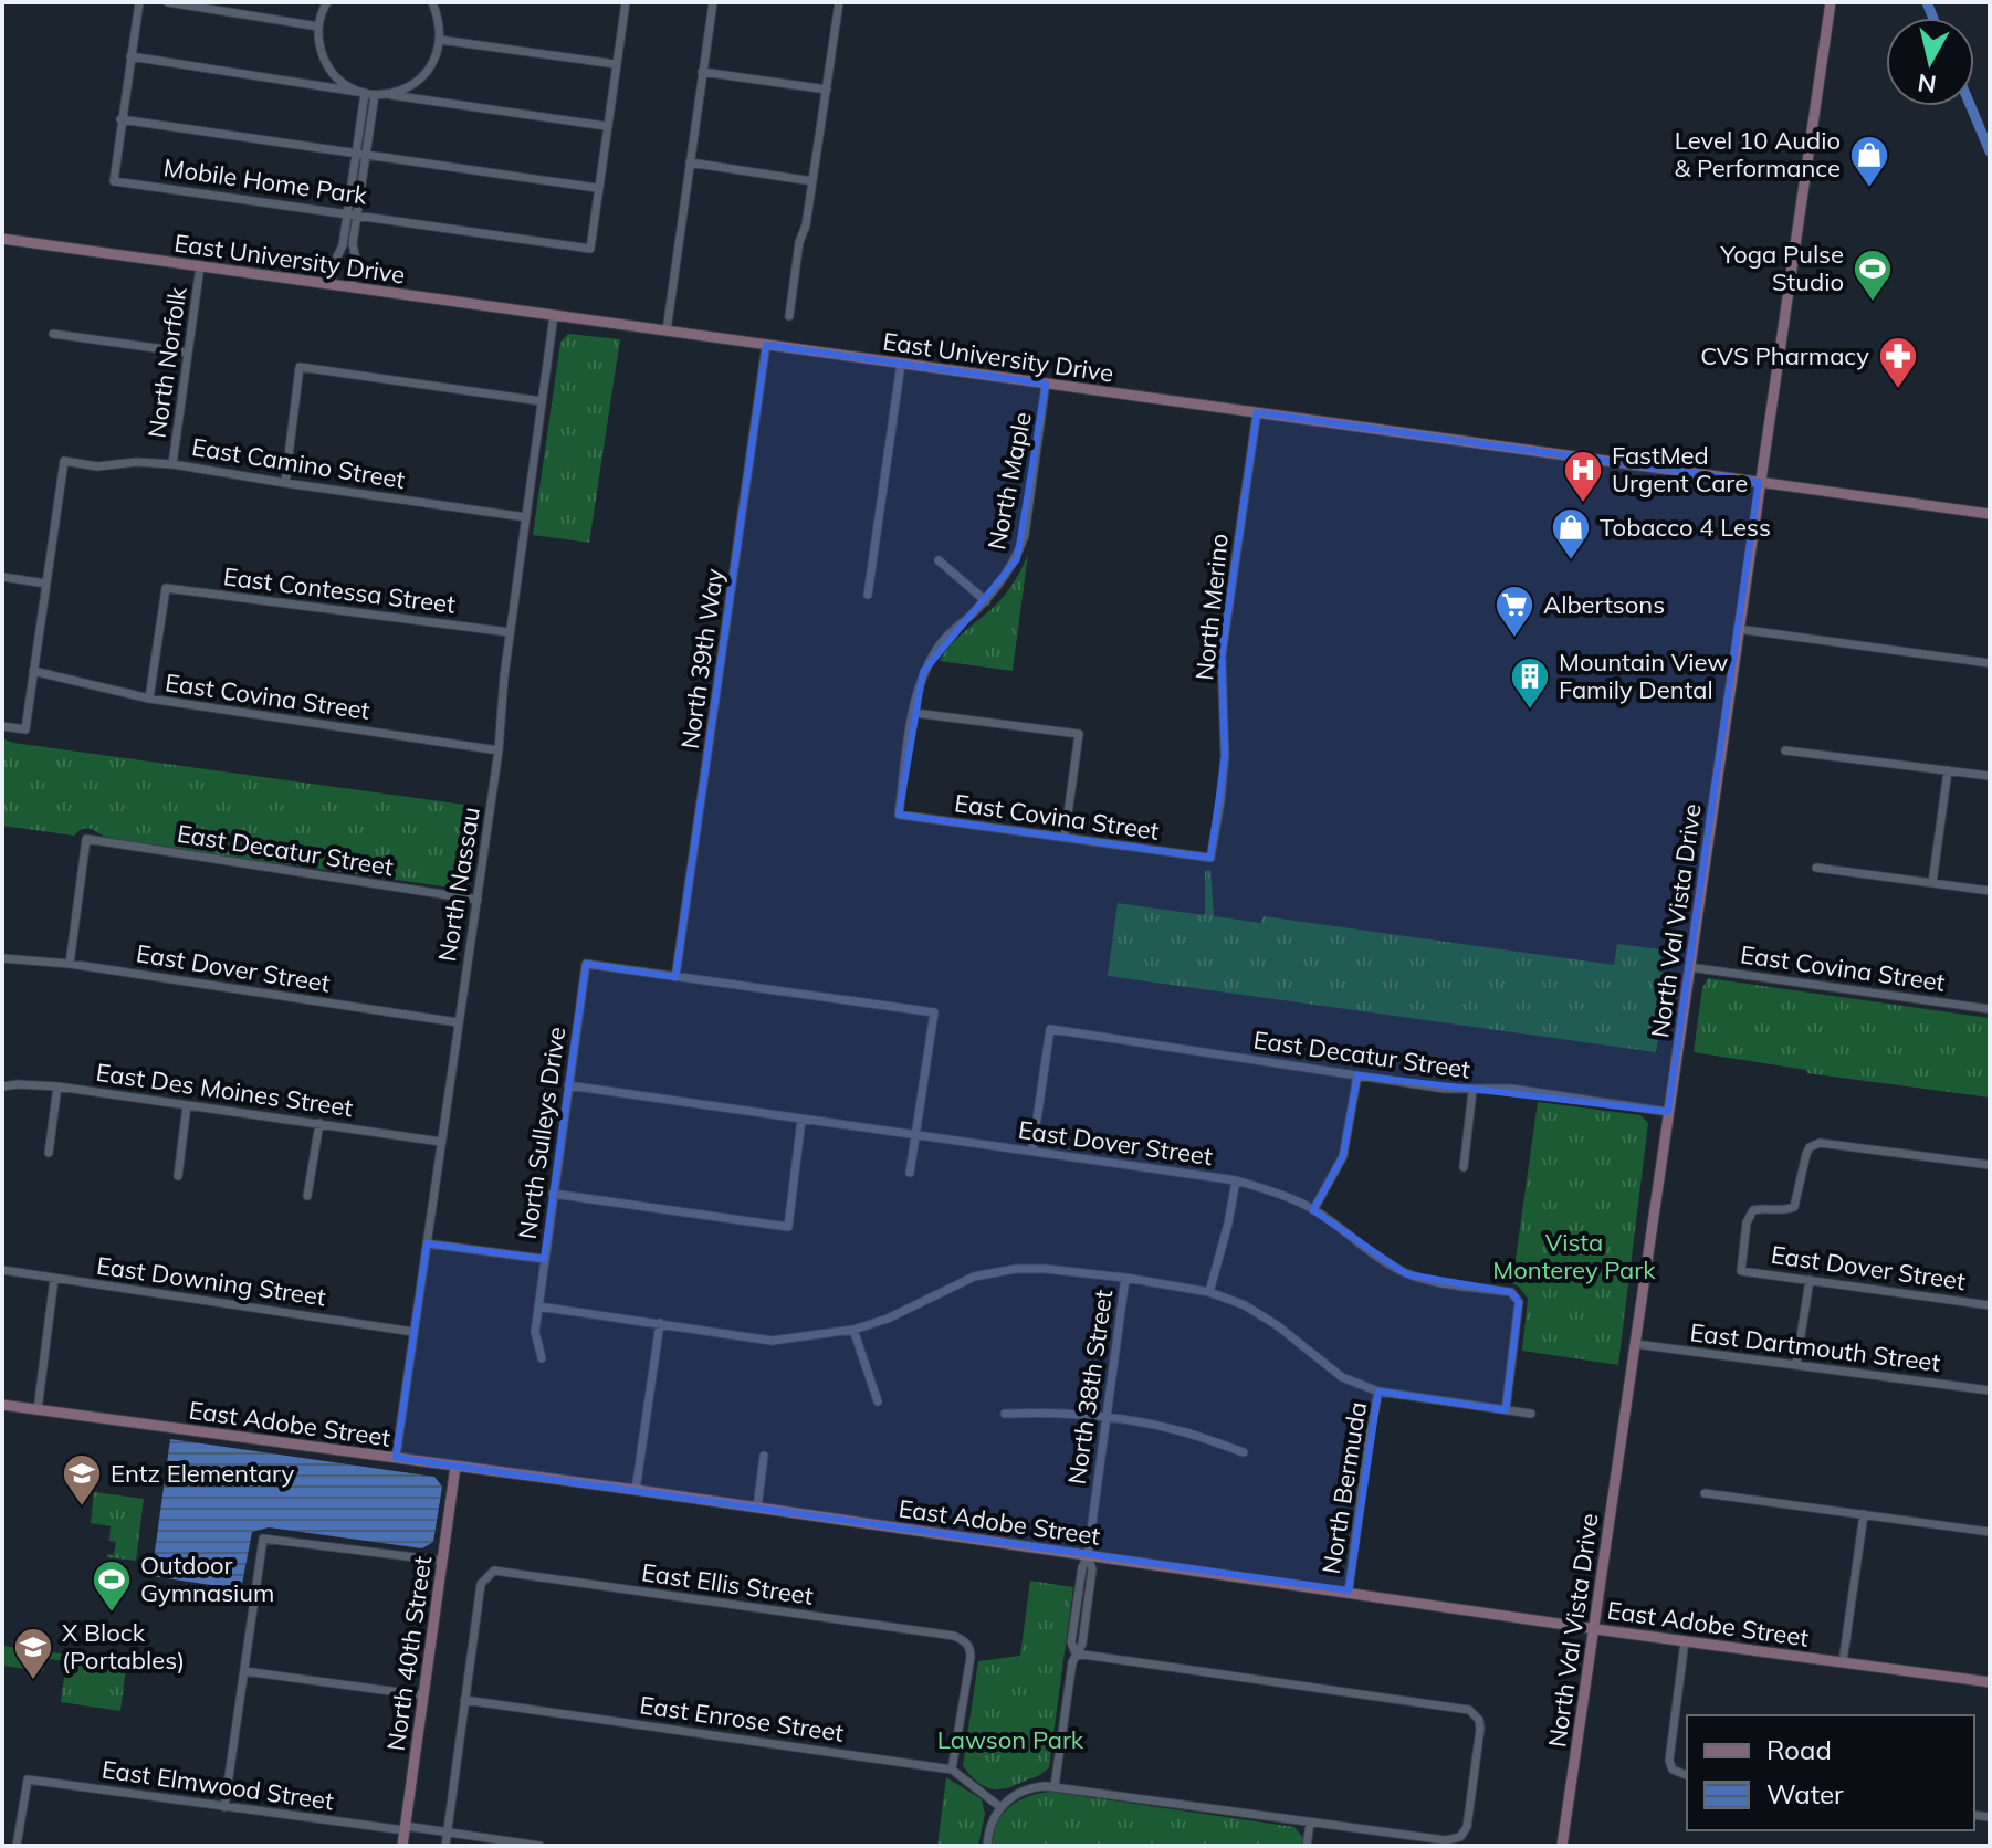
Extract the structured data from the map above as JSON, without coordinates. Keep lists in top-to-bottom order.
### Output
{
  "streets": {
    "main road": [
      "East University Drive",
      "North Val Vista Drive",
      "East Adobe Street",
      "North 40th Street"
    ],
    "street": [
      "Mobile Home Park",
      "North Norfolk",
      "East Camino Street",
      "North Maple",
      "East Contessa Street",
      "North Merino",
      "North 39th Way",
      "East Covina Street",
      "East Decatur Street",
      "North Nassau",
      "East Dover Street",
      "East Des Moines Street",
      "North Sulleys Drive",
      "East Downing Street",
      "East Dartmouth Street",
      "North 38th Street",
      "North Bermuda",
      "East Ellis Street",
      "East Enrose Street",
      "East Elmwood Street"
    ]
  },
  "crossings": [
    ["East University Drive", "North Norfolk"],
    ["East University Drive", "North Maple"],
    ["East University Drive", "North Merino"],
    ["East University Drive", "North 39th Way"],
    ["East University Drive", "North Nassau"],
    ["East University Drive", "North Val Vista Drive"],
    ["North Norfolk", "East Camino Street"],
    ["East Camino Street", "North Nassau"],
    ["North Maple", "East Covina Street"],
    ["East Contessa Street", "East Covina Street"],
    ["East Contessa Street", "North Nassau"],
    ["North Merino", "East Covina Street"],
    ["North 39th Way", "North Sulleys Drive"],
    ["East Covina Street", "North Nassau"],
    ["East Covina Street", "North Val Vista Drive"],
    ["East Decatur Street", "North Nassau"],
    ["East Decatur Street", "North Val Vista Drive"],
    ["East Decatur Street", "East Dover Street"],
    ["North Nassau", "East Dover Street"],
    ["North Nassau", "East Des Moines Street"],
    ["North Nassau", "East Downing Street"],
    ["North Nassau", "East Adobe Street"],
    ["North Val Vista Drive", "East Dartmouth Street"],
    ["North Val Vista Drive", "East Adobe Street"],
    ["East Dover Street", "North Sulleys Drive"],
    ["North 38th Street", "East Adobe Street"],
    ["East Adobe Street", "North Bermuda"],
    ["East Adobe Street", "North 40th Street"],
    ["East Ellis Street", "East Enrose Street"],
    ["North 40th Street", "East Elmwood Street"]
  ],
  "parks": ["Vista Monterey Park", "Lawson Park"],
  "places": {
    "shop": ["Level 10 Audio & Performance", "Tobacco 4 Less"],
    "sports": ["Yoga Pulse Studio", "Outdoor Gymnasium"],
    "pharmacy": ["CVS Pharmacy"],
    "hospital": ["FastMed Urgent Care"],
    "supermarket": ["Albertsons"],
    "building": ["Mountain View Family Dental"],
    "school or university": ["Entz Elementary", "X Block (Portables)"]
  },
  "legend": ["Road", "Water"],
  "north": "bottom"
}
